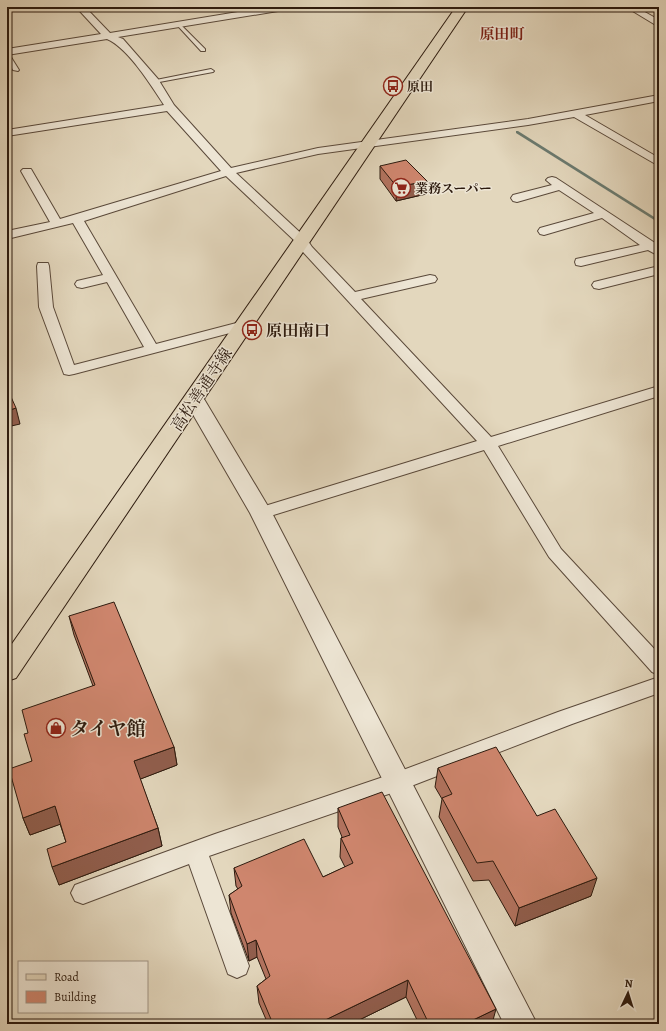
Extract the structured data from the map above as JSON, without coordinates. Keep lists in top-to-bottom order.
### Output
{
  "streets": {
    "main road": ["高松善通寺線"]
  },
  "districts": ["原田町"],
  "places": {
    "bus stop": ["原田", "原田南口"],
    "supermarket": ["業務スーパー"],
    "shop": ["タイヤ館"]
  },
  "legend": ["Road", "Building"],
  "north": "top"
}
